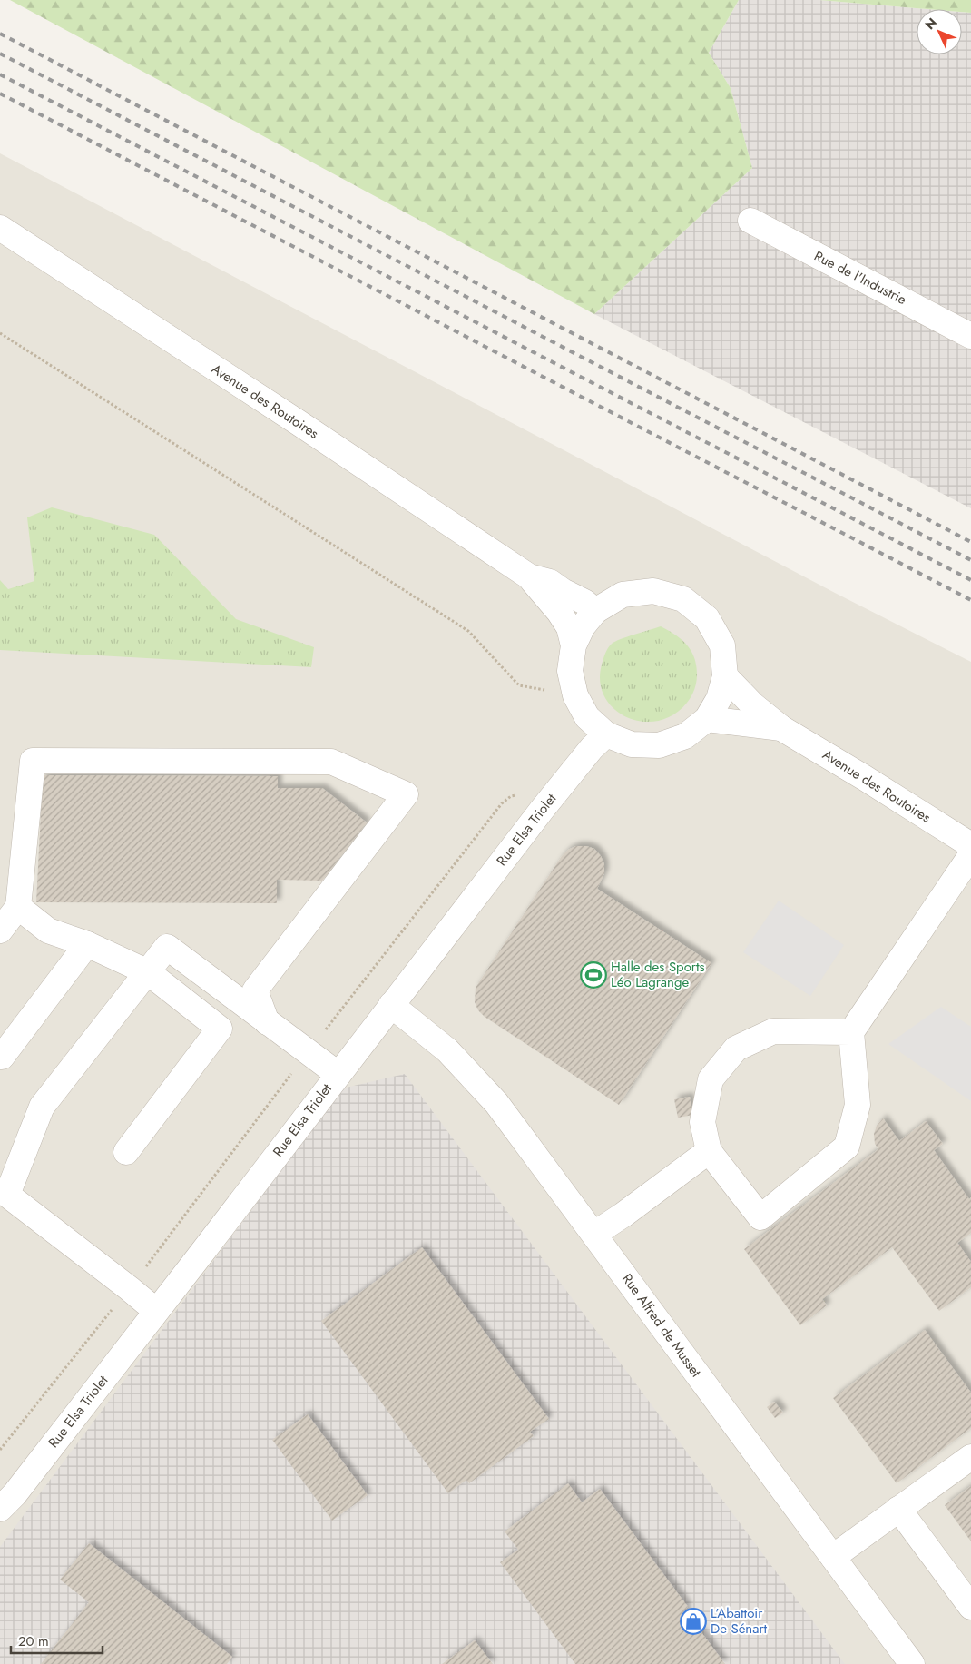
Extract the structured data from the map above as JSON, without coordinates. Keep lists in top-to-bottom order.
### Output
{
  "streets": {
    "street": [
      "Rue de l'Industrie",
      "Avenue des Routoires",
      "Rue Elsa Triolet",
      "Rue Alfred de Musset"
    ]
  },
  "crossings": [
    ["Avenue des Routoires", "Rue Elsa Triolet"],
    ["Rue Elsa Triolet", "Rue Alfred de Musset"]
  ],
  "places": {
    "sports": ["Halle des Sports Léo Lagrange"],
    "shop": ["L’Abattoir De Sénart"]
  },
  "scale_bar": "20 m",
  "north": "top left"
}
